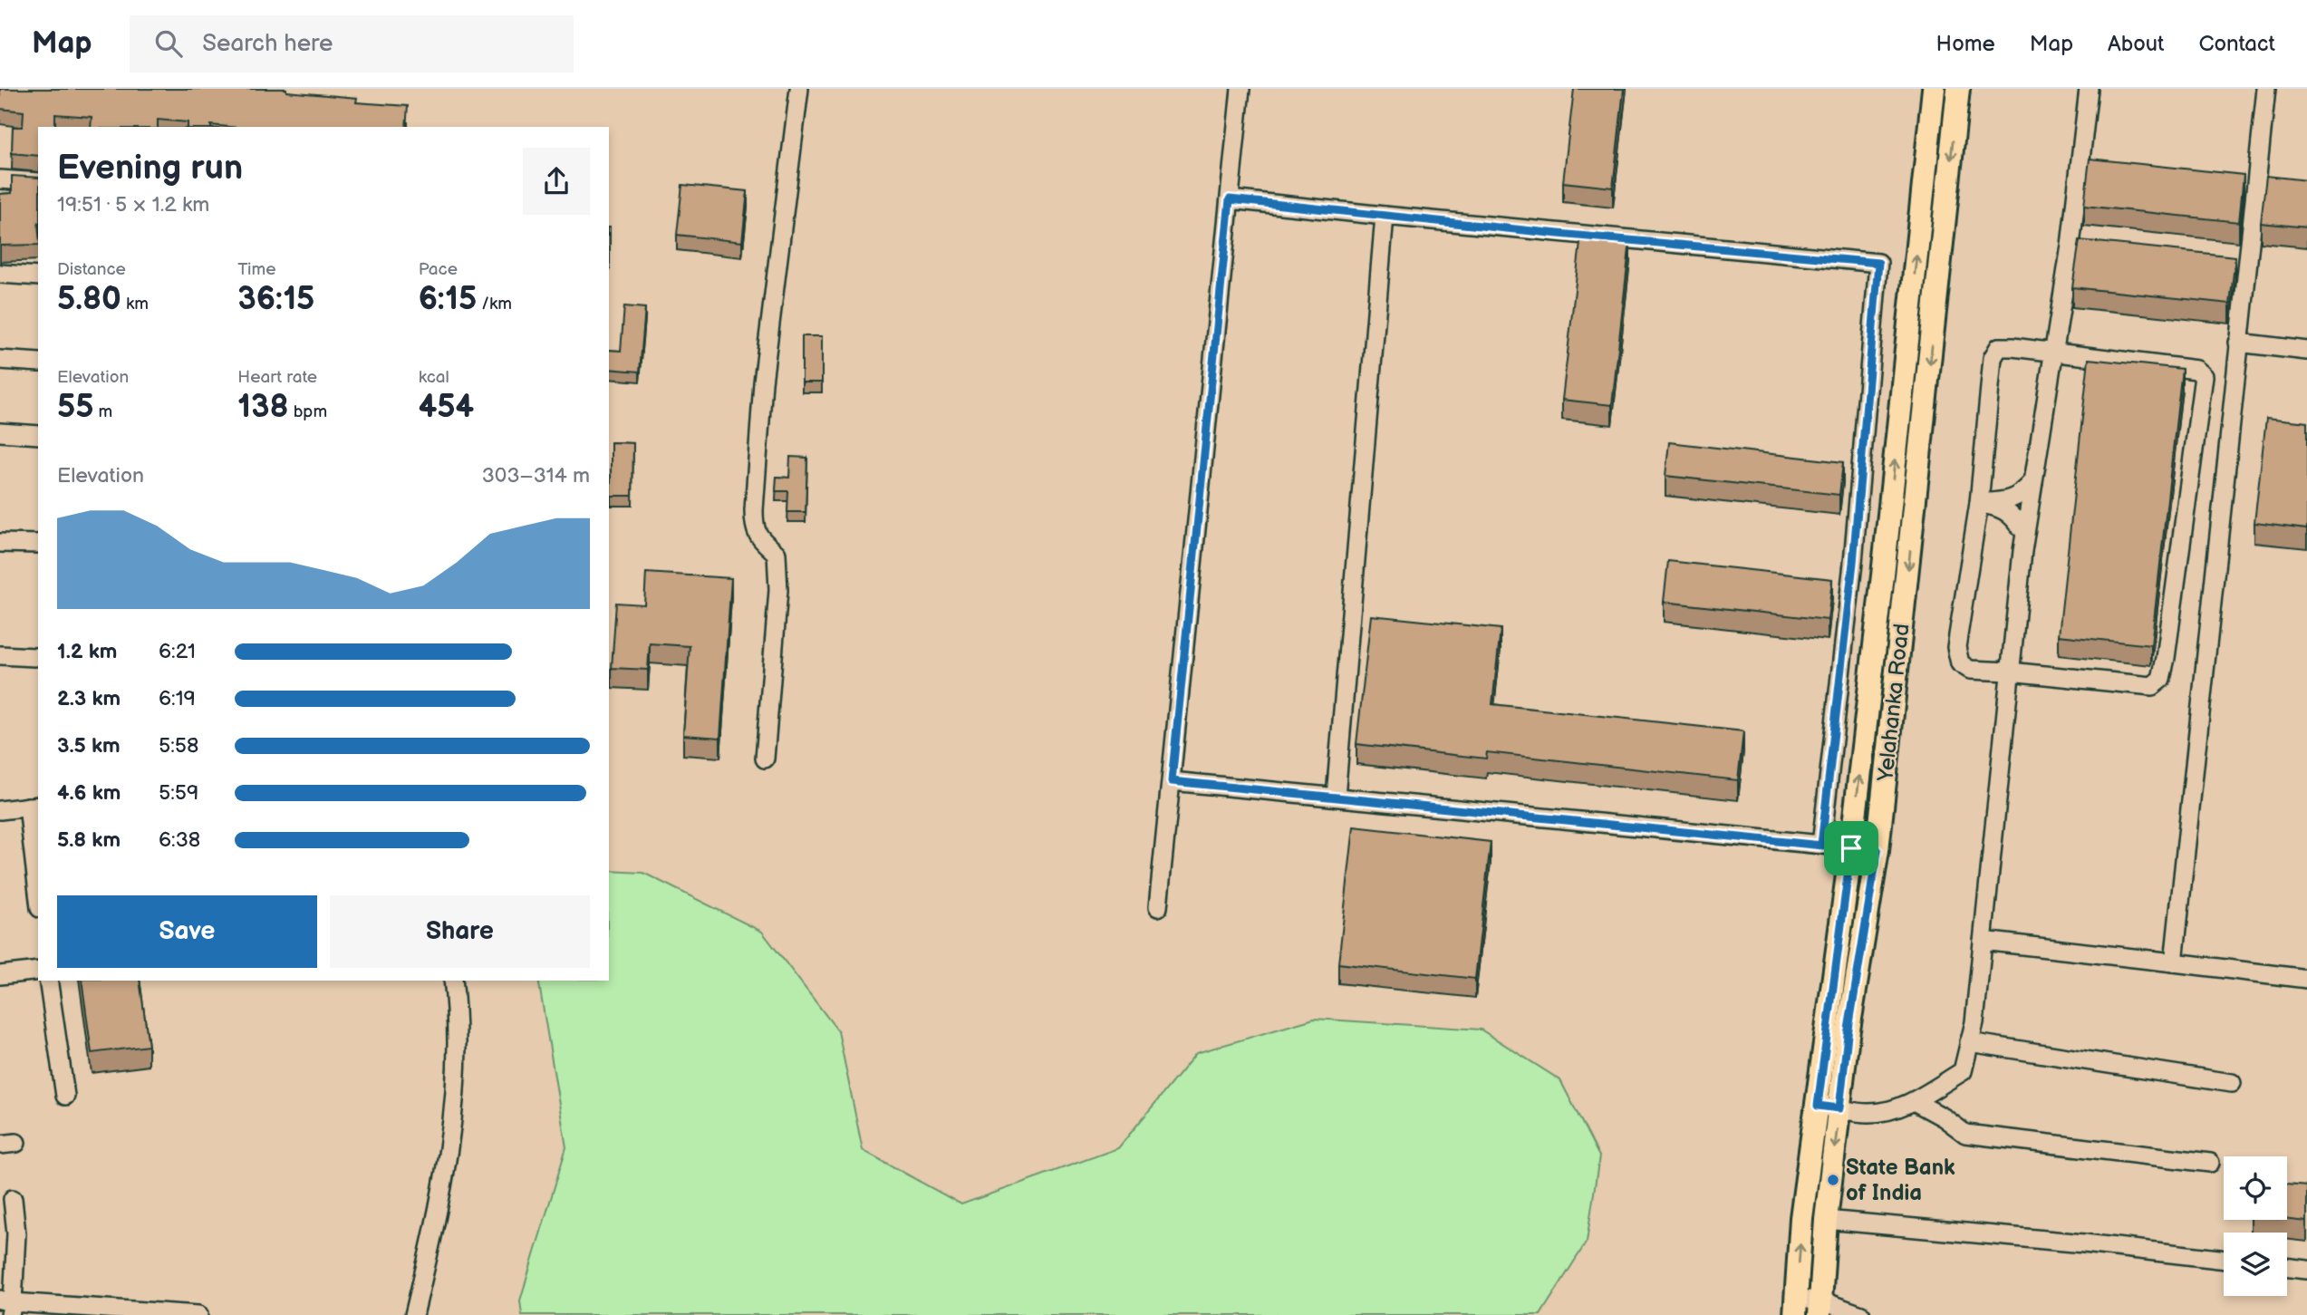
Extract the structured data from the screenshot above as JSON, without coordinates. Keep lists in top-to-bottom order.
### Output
{
  "streets": {
    "main road": ["Yelahanka Road"]
  },
  "places": ["State Bank of India"],
  "page": {
    "header": "Map",
    "search": "Search here",
    "nav": [
      "Home",
      "Map",
      "About",
      "Contact"
    ],
    "heading": ["Evening run", "19:51 · 5 × 1.2 km"],
    "stats": [
      ["Distance", "5.80 km"],
      ["Time", "36:15"],
      ["Pace", "6:15 /km"],
      ["Elevation", "55 m"],
      ["Heart rate", "138 bpm"],
      ["kcal", "454"]
    ],
    "chart": ["Elevation", "303–314 m"],
    "list": [
      {
        "name": "1.2 km",
        "note": "6:21"
      },
      {
        "name": "2.3 km",
        "note": "6:19"
      },
      {
        "name": "3.5 km",
        "note": "5:58"
      },
      {
        "name": "4.6 km",
        "note": "5:59"
      },
      {
        "name": "5.8 km",
        "note": "6:38"
      }
    ],
    "buttons": ["Save", "Share"]
  }
}
